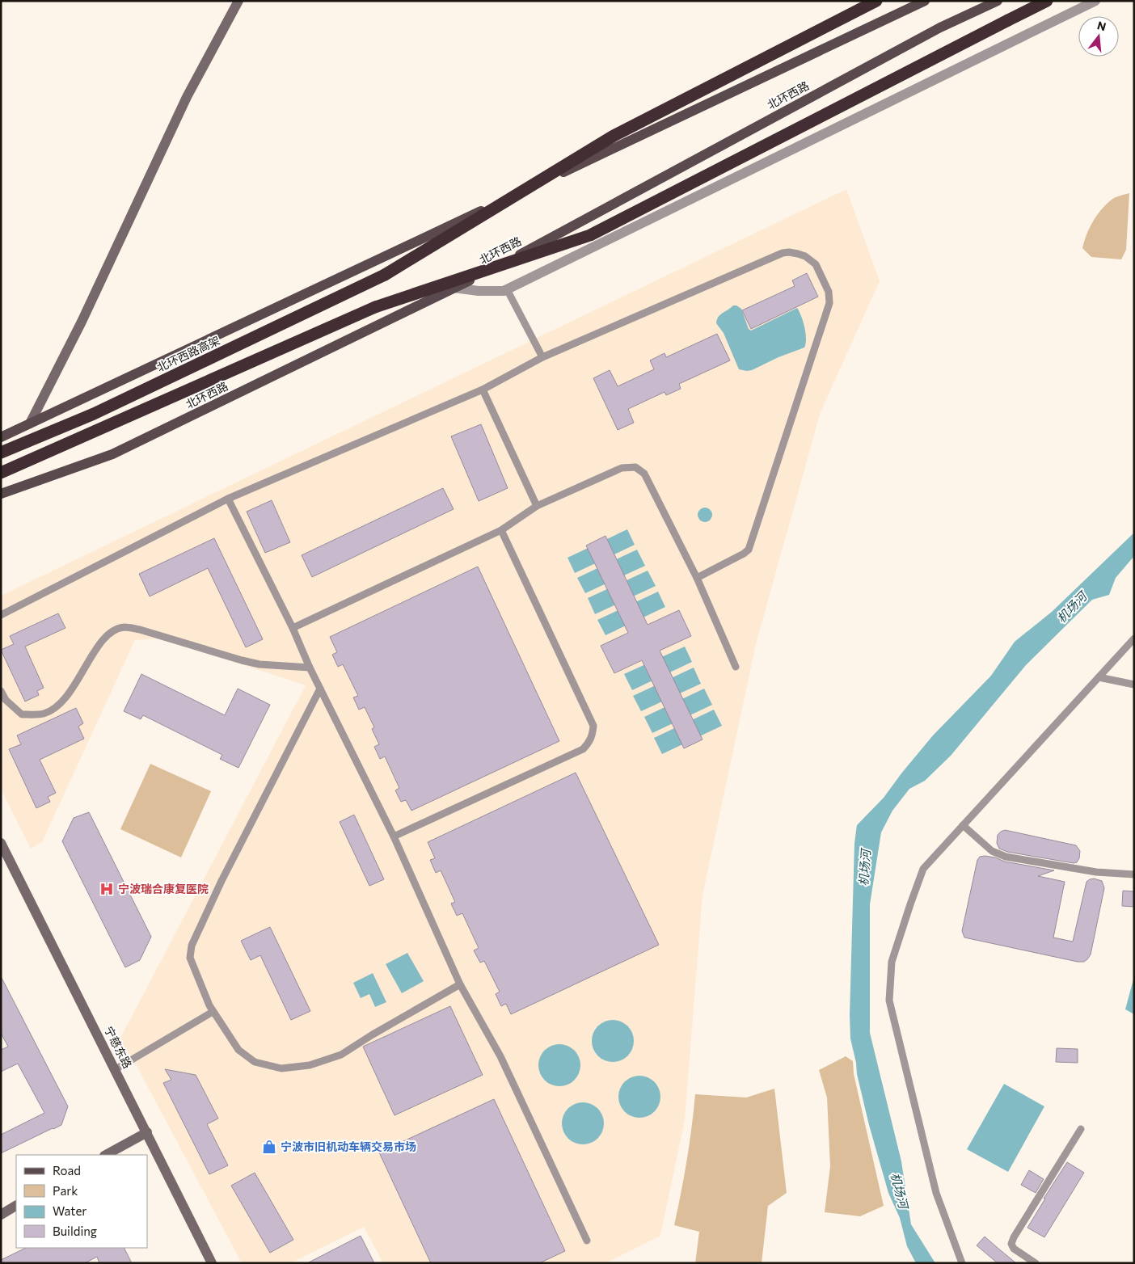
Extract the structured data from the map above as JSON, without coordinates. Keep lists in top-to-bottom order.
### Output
{
  "streets": {
    "highway": ["北环西路高架"],
    "main road": ["北环西路"],
    "street": ["宁慈东路"]
  },
  "water": ["机场河"],
  "places": {
    "hospital": ["宁波瑞合康复医院"],
    "shop": ["宁波市旧机动车辆交易市场"]
  },
  "legend": [
    "Road",
    "Park",
    "Water",
    "Building"
  ],
  "north": "top"
}
